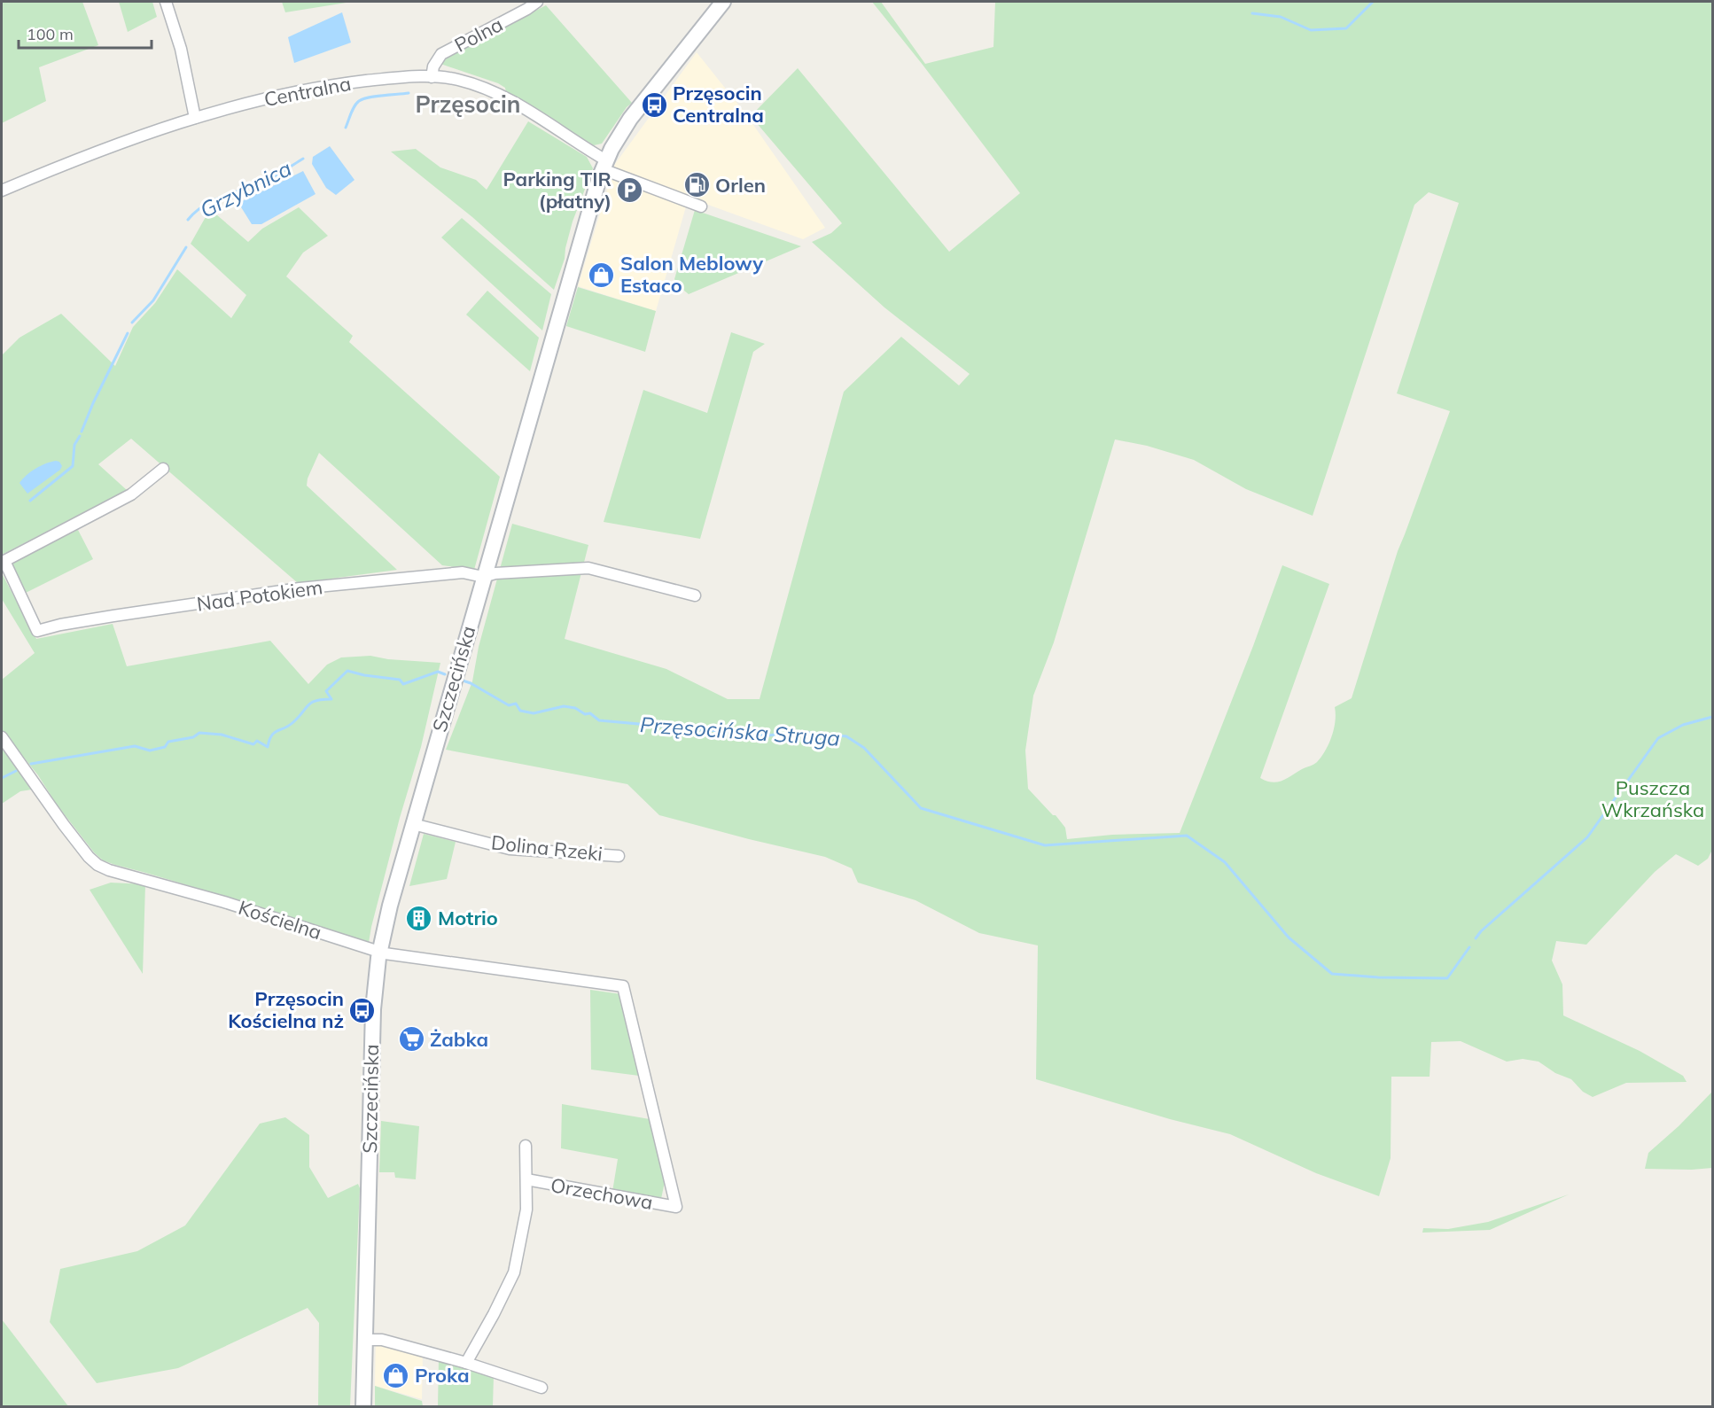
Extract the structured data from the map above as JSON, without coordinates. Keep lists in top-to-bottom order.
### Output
{
  "streets": {
    "street": [
      "Polna",
      "Centralna",
      "Nad Potokiem",
      "Szczecińska",
      "Dolina Rzeki",
      "Kościelna",
      "Orzechowa"
    ]
  },
  "crossings": [
    ["Polna", "Centralna"],
    ["Centralna", "Szczecińska"],
    ["Nad Potokiem", "Szczecińska"],
    ["Szczecińska", "Dolina Rzeki"],
    ["Szczecińska", "Kościelna"],
    ["Kościelna", "Orzechowa"]
  ],
  "districts": ["Przęsocin"],
  "water": ["Grzybnica", "Przęsocińska Struga"],
  "parks": ["Puszcza Wkrzańska"],
  "places": {
    "bus stop": ["Przęsocin Centralna", "Przęsocin Kościelna nż"],
    "fuel station": ["Orlen"],
    "parking": ["Parking TIR (płatny)"],
    "shop": ["Salon Meblowy Estaco", "Proka"],
    "building": ["Motrio"],
    "supermarket": ["Żabka"]
  },
  "scale_bar": "100 m"
}
